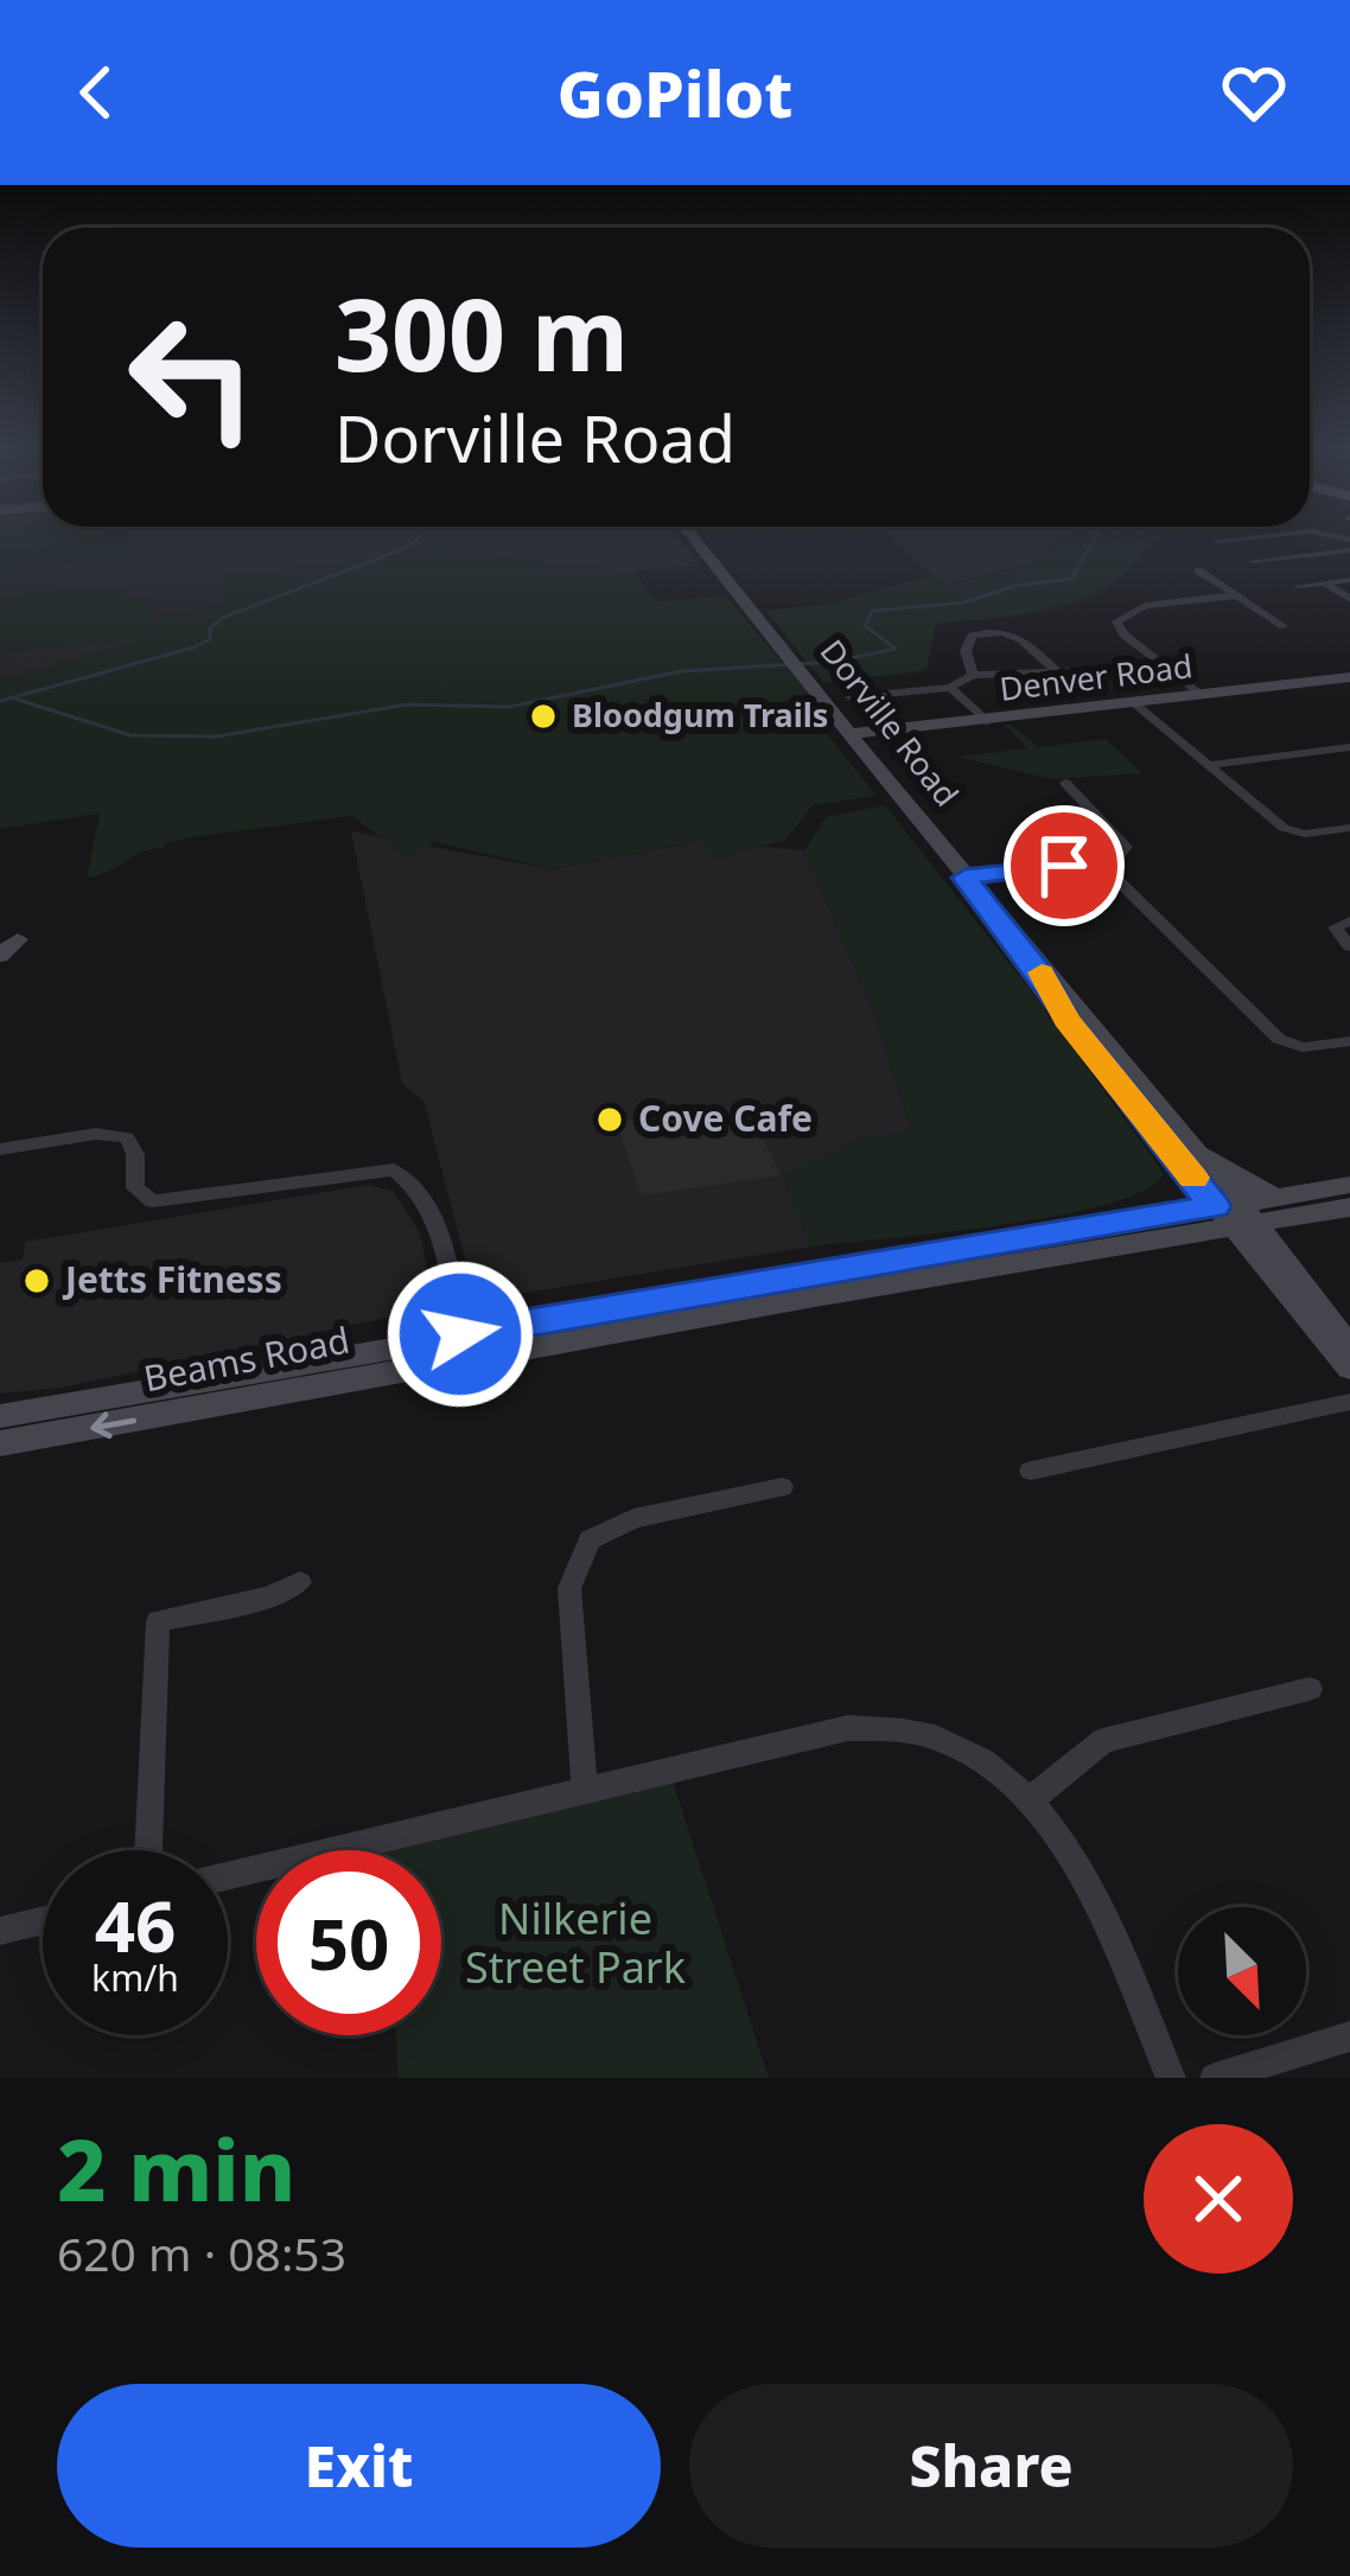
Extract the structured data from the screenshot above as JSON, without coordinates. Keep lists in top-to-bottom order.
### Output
{
  "streets": {
    "street": ["Denver Road", "Dorville Road", "Beams Road"]
  },
  "crossings": [
    ["Denver Road", "Dorville Road"],
    ["Dorville Road", "Beams Road"]
  ],
  "parks": ["Nilkerie Street Park"],
  "places": ["Bloodgum Trails", "Cove Cafe", "Jetts Fitness"],
  "north": "bottom right",
  "page": {
    "header": "GoPilot",
    "turn": ["300 m", "Dorville Road"],
    "speed": "46 km/h",
    "limit": "50",
    "heading": ["2 min", "620 m · 08:53"],
    "buttons": ["Exit", "Share"]
  }
}
